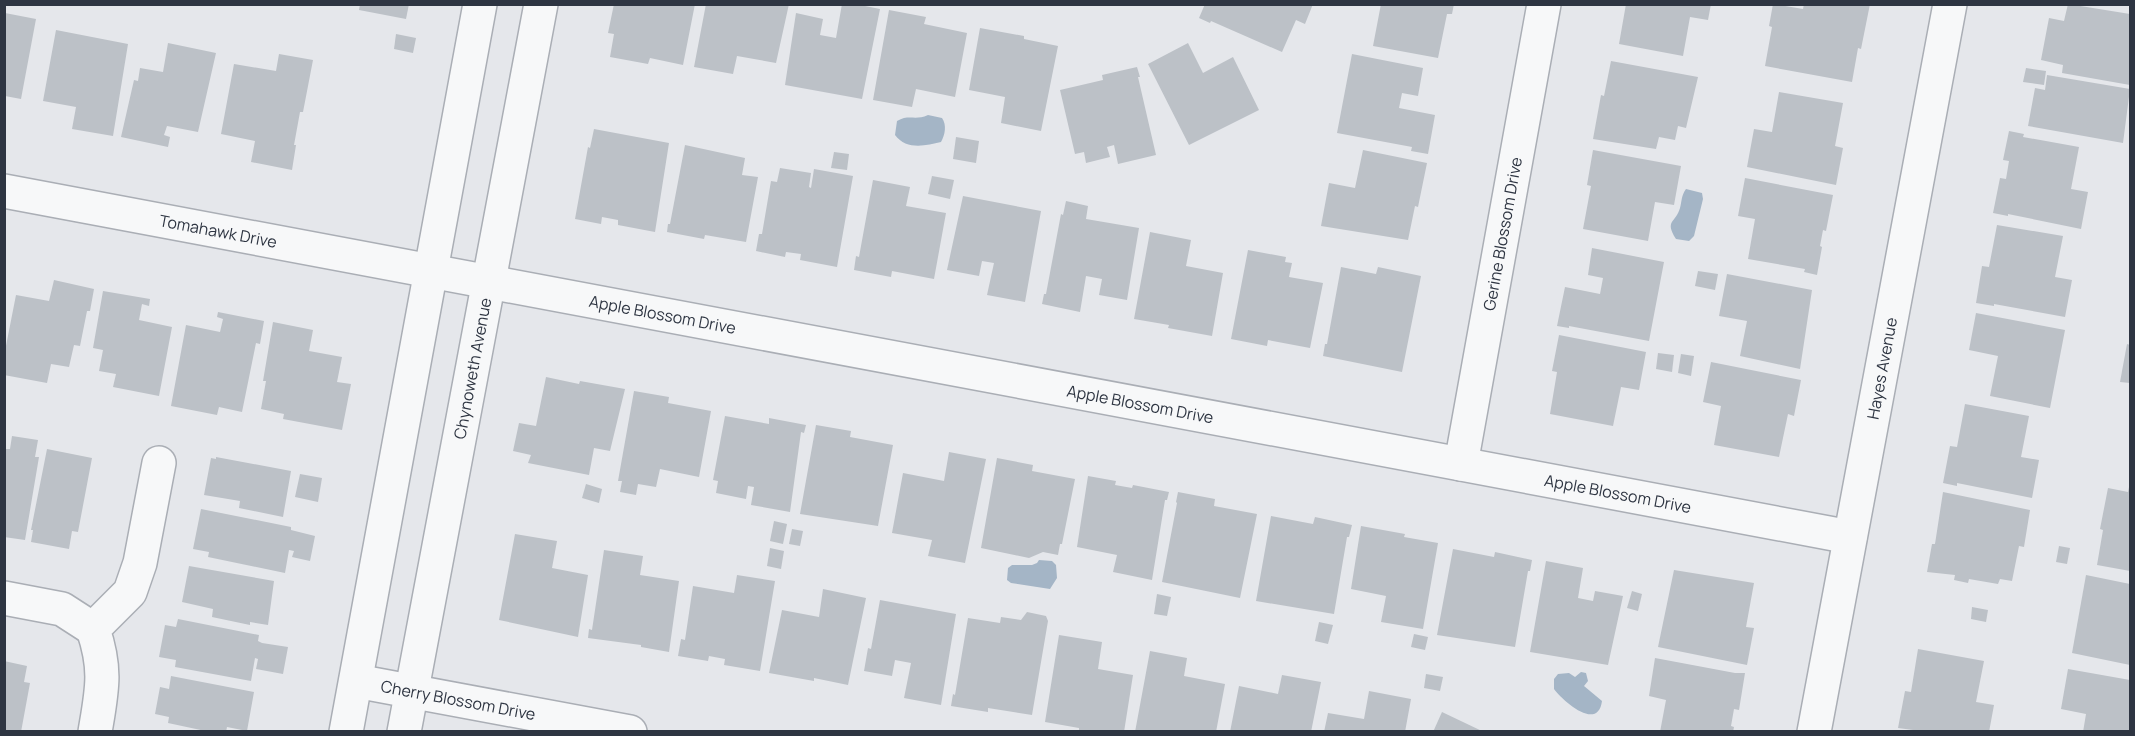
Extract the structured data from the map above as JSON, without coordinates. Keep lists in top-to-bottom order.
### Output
{
  "streets": {
    "street": [
      "Tomahawk Drive",
      "Gerine Blossom Drive",
      "Apple Blossom Drive",
      "Chynoweth Avenue",
      "Hayes Avenue",
      "Cherry Blossom Drive"
    ]
  },
  "crossings": [
    ["Tomahawk Drive", "Apple Blossom Drive"],
    ["Gerine Blossom Drive", "Apple Blossom Drive"],
    ["Apple Blossom Drive", "Chynoweth Avenue"],
    ["Apple Blossom Drive", "Hayes Avenue"],
    ["Chynoweth Avenue", "Cherry Blossom Drive"]
  ]
}
